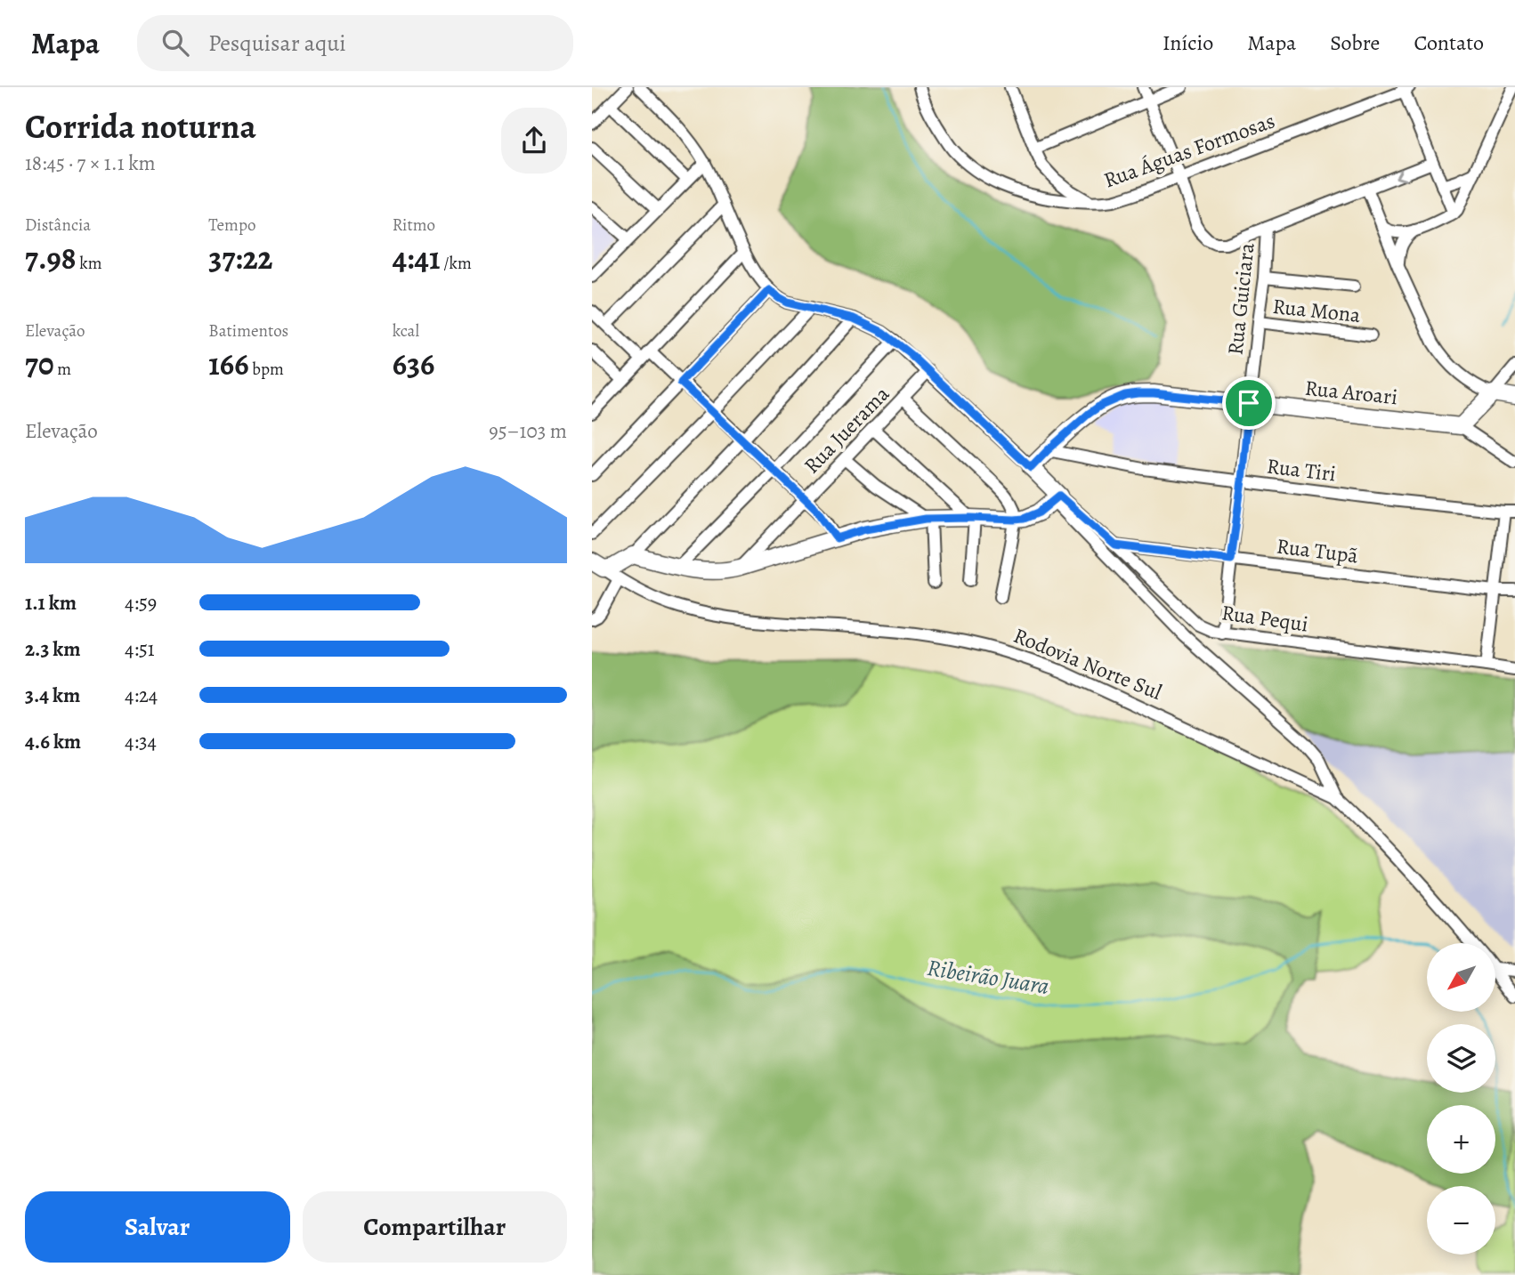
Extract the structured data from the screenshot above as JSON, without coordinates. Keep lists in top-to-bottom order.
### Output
{
  "streets": {
    "street": [
      "Rua Águas Formosas",
      "Rua Guiciara",
      "Rua Mona",
      "Rua Aroari",
      "Rua Juerama",
      "Rua Tiri",
      "Rua Tupã",
      "Rua Pequi",
      "Rodovia Norte Sul"
    ]
  },
  "crossings": [
    ["Rua Guiciara", "Rua Mona"],
    ["Rua Guiciara", "Rua Aroari"],
    ["Rua Guiciara", "Rua Tiri"],
    ["Rua Guiciara", "Rua Tupã"],
    ["Rua Guiciara", "Rua Pequi"],
    ["Rua Aroari", "Rua Tiri"],
    ["Rua Tupã", "Rua Pequi"]
  ],
  "water": ["Ribeirão Juara"],
  "north": "bottom left",
  "page": {
    "header": "Mapa",
    "search": "Pesquisar aqui",
    "nav": [
      "Início",
      "Mapa",
      "Sobre",
      "Contato"
    ],
    "heading": ["Corrida noturna", "18:45 · 7 × 1.1 km"],
    "stats": [
      ["Distância", "7.98 km"],
      ["Tempo", "37:22"],
      ["Ritmo", "4:41 /km"],
      ["Elevação", "70 m"],
      ["Batimentos", "166 bpm"],
      ["kcal", "636"]
    ],
    "chart": ["Elevação", "95–103 m"],
    "list": [
      {
        "name": "1.1 km",
        "note": "4:59"
      },
      {
        "name": "2.3 km",
        "note": "4:51"
      },
      {
        "name": "3.4 km",
        "note": "4:24"
      },
      {
        "name": "4.6 km",
        "note": "4:34"
      }
    ],
    "map_buttons": ["+", "−"],
    "buttons": ["Salvar", "Compartilhar"]
  }
}
